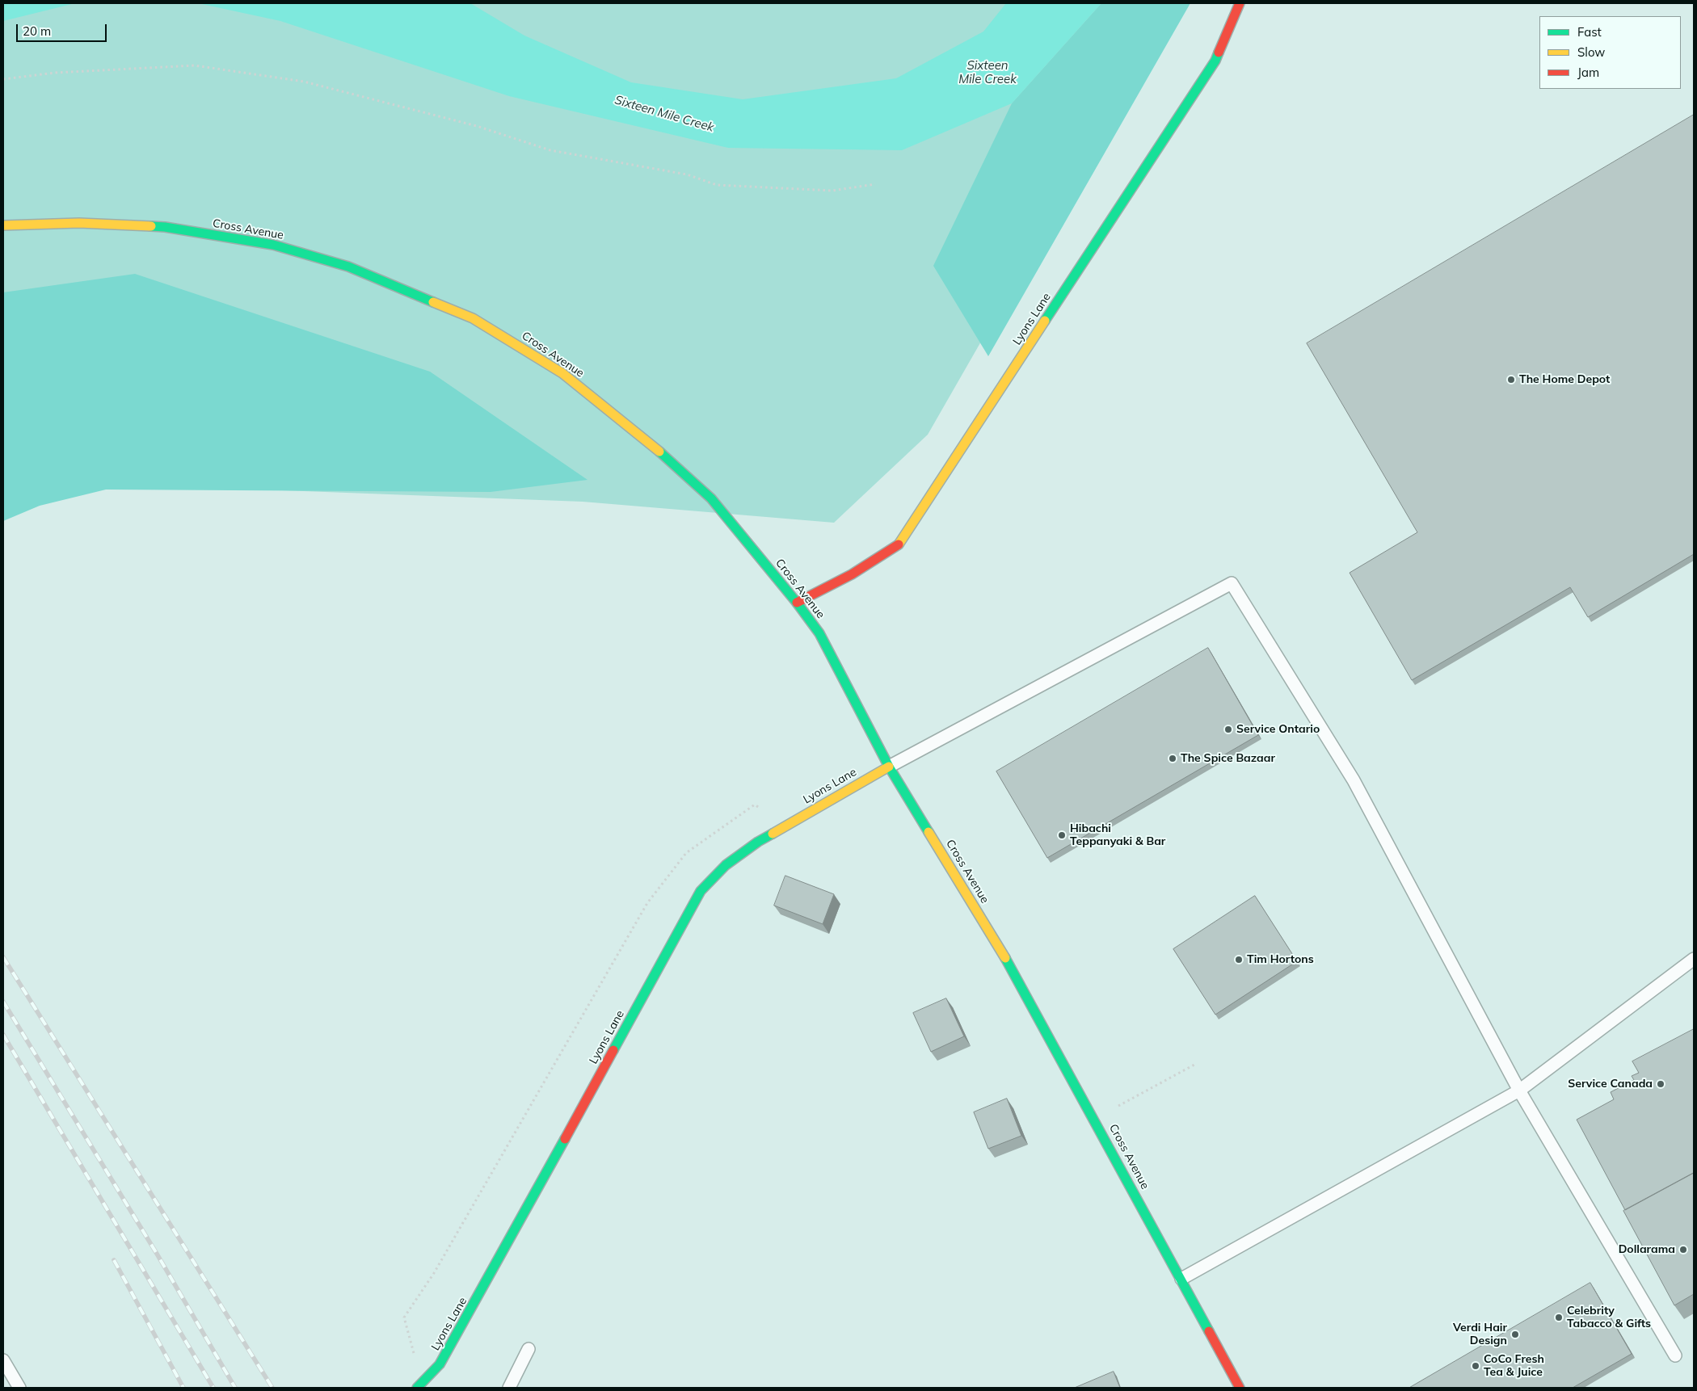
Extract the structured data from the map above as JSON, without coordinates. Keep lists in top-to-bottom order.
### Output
{
  "streets": {
    "street": ["Cross Avenue", "Lyons Lane"]
  },
  "crossings": [
    ["Cross Avenue", "Lyons Lane"]
  ],
  "water": ["Sixteen Mile Creek"],
  "places": [
    "The Home Depot",
    "Service Ontario",
    "The Spice Bazaar",
    "Hibachi Teppanyaki & Bar",
    "Tim Hortons",
    "Service Canada",
    "Dollarama",
    "Celebrity Tabacco & Gifts",
    "Verdi Hair Design",
    "CoCo Fresh Tea & Juice"
  ],
  "legend": ["Fast", "Slow", "Jam"],
  "scale_bar": "20 m"
}
